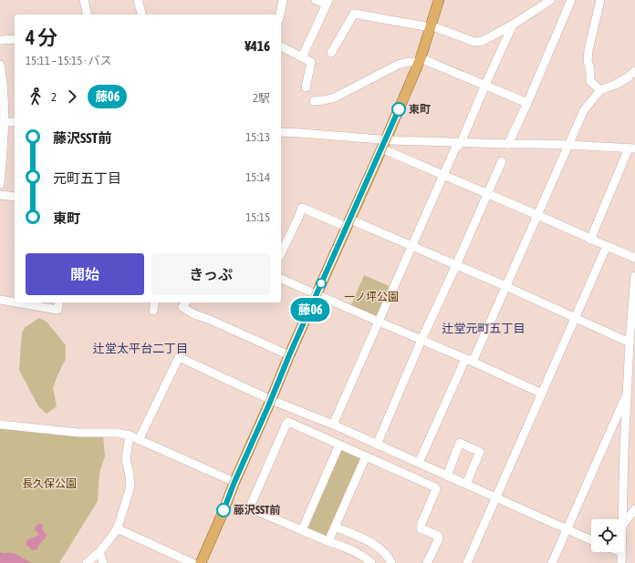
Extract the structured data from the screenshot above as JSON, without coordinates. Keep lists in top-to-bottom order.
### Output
{
  "districts": ["辻堂元町五丁目", "辻堂太平台二丁目"],
  "parks": ["一ノ坪公園", "長久保公園"],
  "places": ["東町", "藤沢SST前"],
  "lines": ["bus line 藤06"],
  "page": {
    "on_map": "藤06",
    "heading": ["4 分", "15:11 – 15:15 · バス", "¥416"],
    "legs": ["2", "藤06", "2駅"],
    "list": [
      {
        "name": "藤沢SST前",
        "value": "15:13"
      },
      {
        "name": "元町五丁目",
        "value": "15:14"
      },
      {
        "name": "東町",
        "value": "15:15"
      }
    ],
    "buttons": ["開始", "きっぷ"]
  }
}
